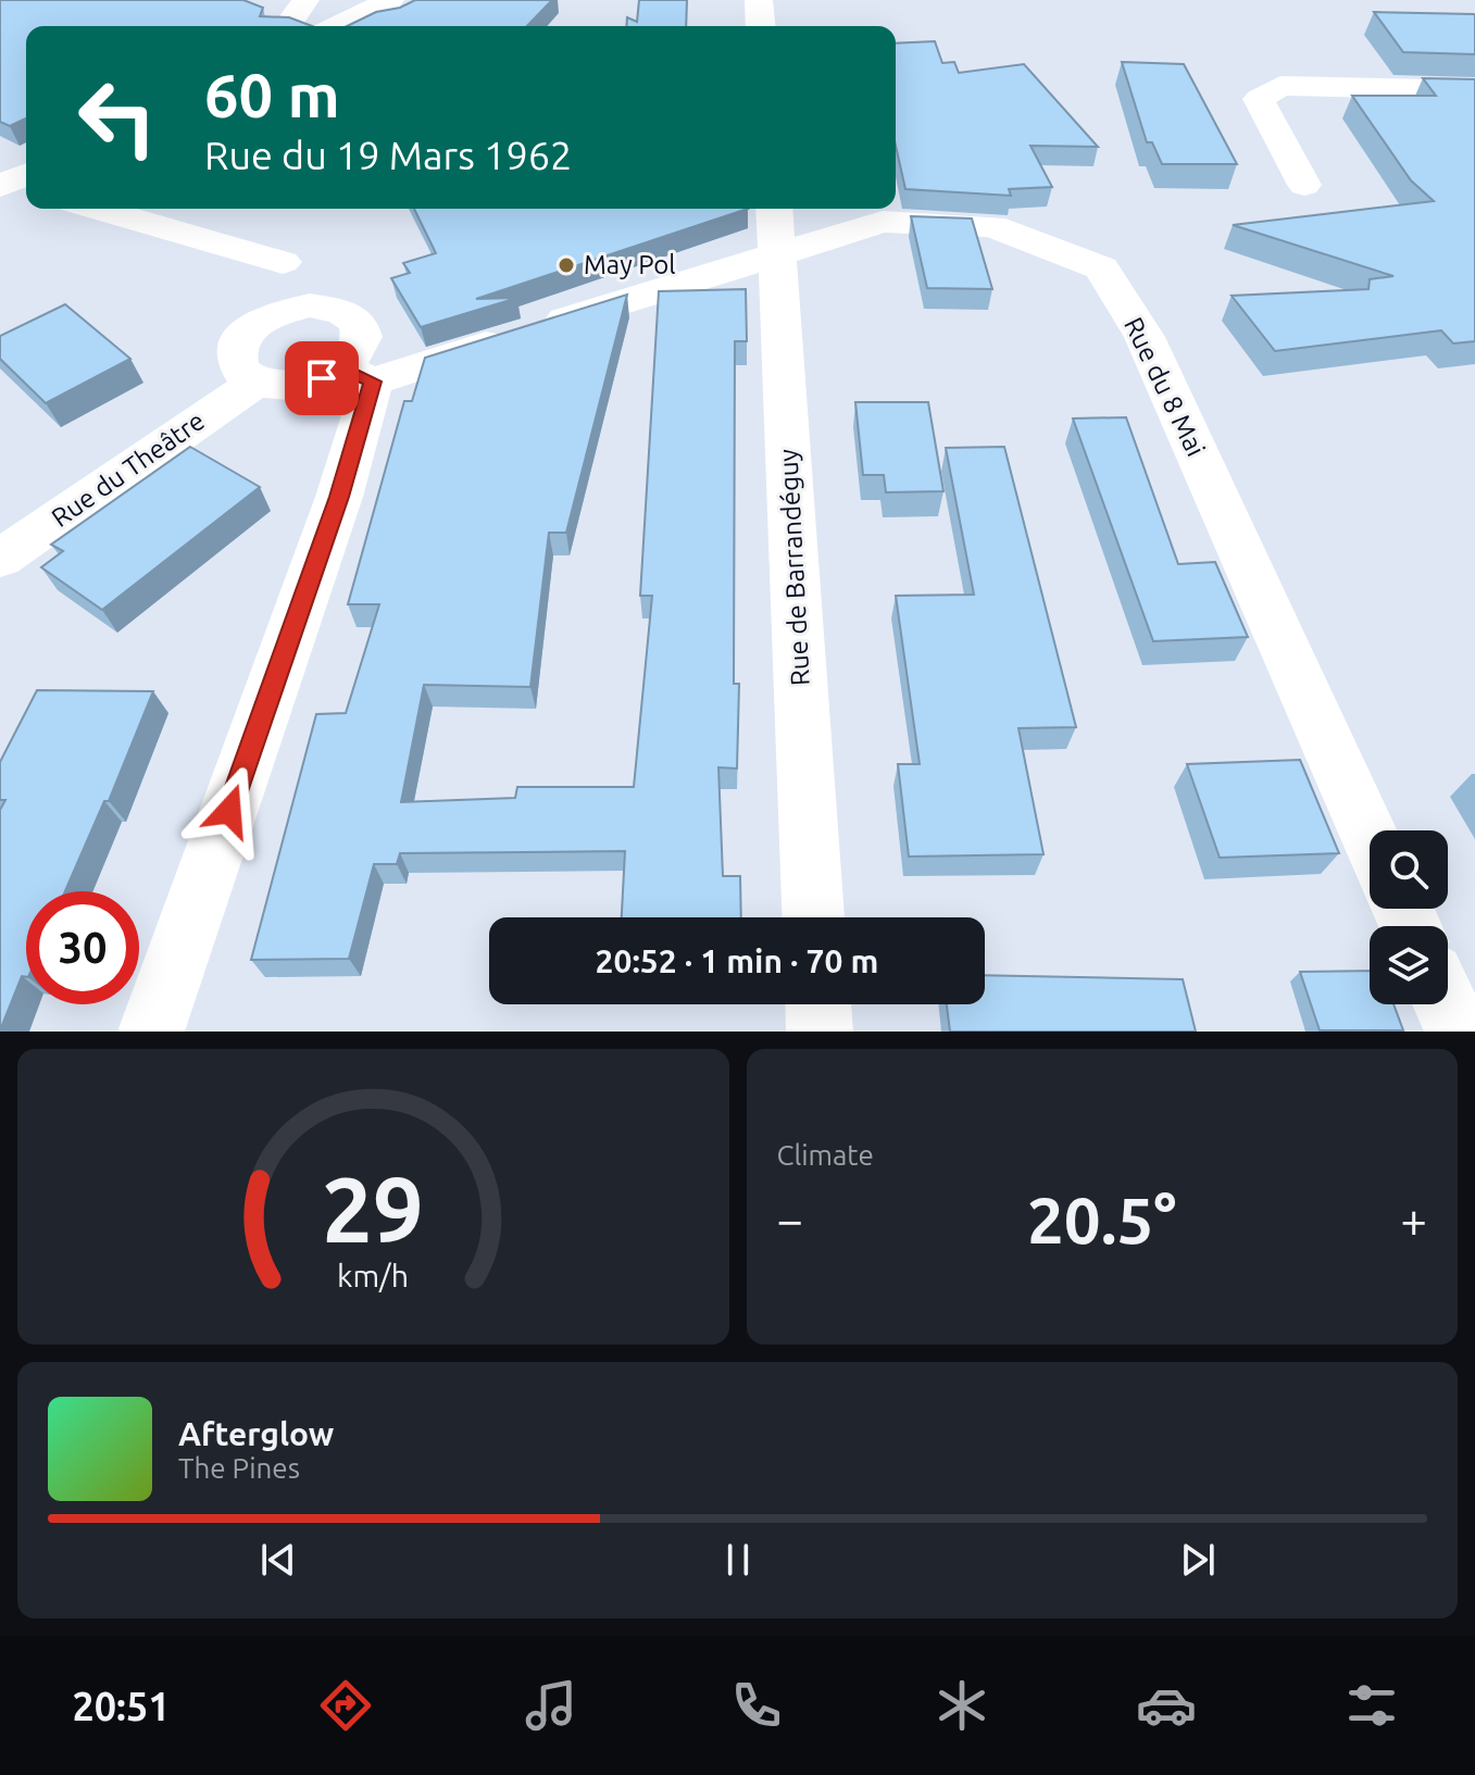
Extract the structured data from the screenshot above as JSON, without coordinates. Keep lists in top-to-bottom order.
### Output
{
  "streets": {
    "street": ["Rue du 8 Mai", "Rue du Theâtre", "Rue de Barrandéguy"]
  },
  "crossings": [
    ["Rue du 8 Mai", "Rue du Theâtre"],
    ["Rue du 8 Mai", "Rue de Barrandéguy"]
  ],
  "places": ["May Pol"],
  "page": {
    "turn": ["60 m", "Rue du 19 Mars 1962"],
    "limit": "30",
    "trip": "20:52 · 1 min · 70 m",
    "tile": "Climate",
    "heat": ["−", "20.5°", "+"],
    "song": ["Afterglow", "The Pines"],
    "tabs": "20:51",
    "gauge": ["29", "km/h"]
  }
}
